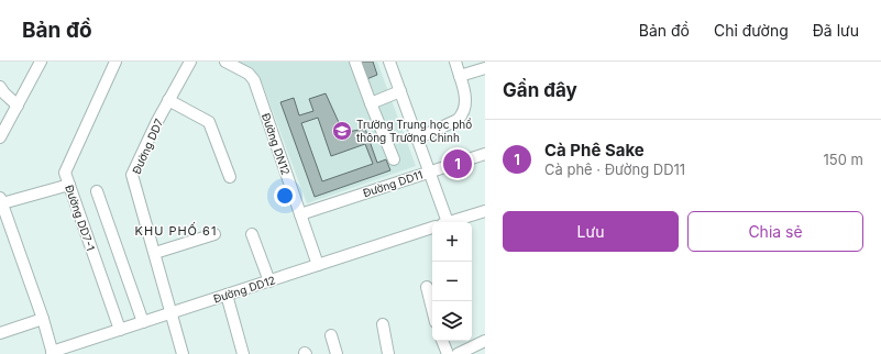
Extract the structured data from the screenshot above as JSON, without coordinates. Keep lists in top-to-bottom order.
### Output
{
  "streets": {
    "street": [
      "Đường DN12",
      "Đường DD7",
      "Đường DD11",
      "Đường DD7-1",
      "Đường DD12"
    ]
  },
  "crossings": [
    ["Đường DN12", "Đường DD11"],
    ["Đường DN12", "Đường DD12"],
    ["Đường DD7", "Đường DD12"],
    ["Đường DD7-1", "Đường DD12"]
  ],
  "districts": ["KHU PHỐ 61"],
  "places": {
    "school or university": ["Trường Trung học phổ thông Trường Chinh"]
  },
  "page": {
    "header": "Bản đồ",
    "nav": ["Bản đồ", "Chỉ đường", "Đã lưu"],
    "heading": "Gần đây",
    "list": [
      {
        "mark": "1",
        "name": "Cà Phê Sake",
        "note": "Cà phê · Đường DD11",
        "value": "150 m"
      }
    ],
    "pins": "1",
    "buttons": ["Lưu", "Chia sẻ"],
    "map_buttons": ["+", "−"]
  }
}
